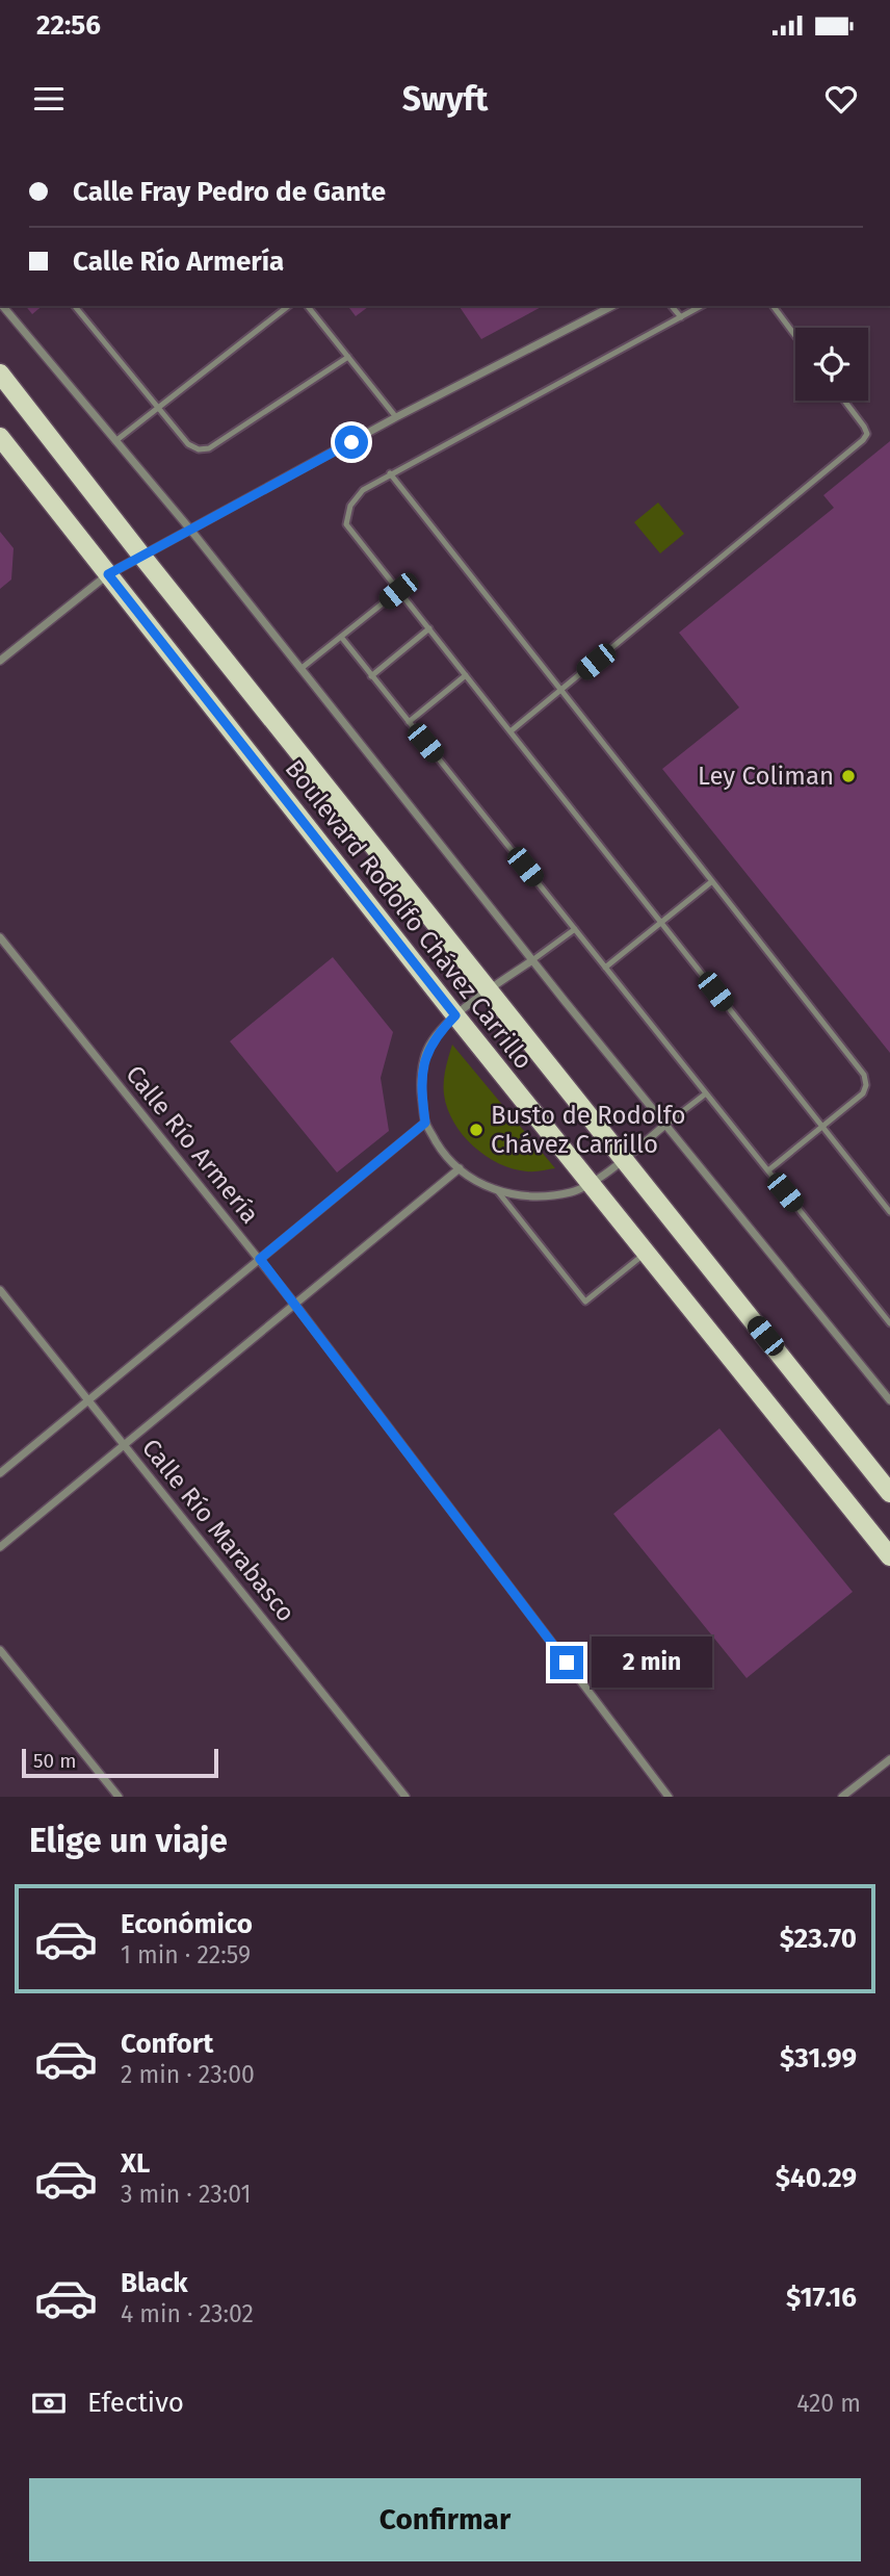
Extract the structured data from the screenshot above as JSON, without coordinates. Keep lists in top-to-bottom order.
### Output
{
  "streets": {
    "main road": ["Boulevard Rodolfo Chávez Carrillo"],
    "street": ["Calle Río Armería", "Calle Río Marabasco"]
  },
  "places": ["Ley Coliman", "Busto de Rodolfo Chávez Carrillo"],
  "scale_bar": "50 m",
  "page": {
    "status": "22:56",
    "header": "Swyft",
    "banner": ["Calle Fray Pedro de Gante", "Calle Río Armería"],
    "bubble": "2 min",
    "scale": "50 m",
    "heading": "Elige un viaje",
    "list": [
      {
        "name": "Económico",
        "note": "1 min · 22:59",
        "value": "$23.70"
      },
      {
        "name": "Confort",
        "note": "2 min · 23:00",
        "value": "$31.99"
      },
      {
        "name": "XL",
        "note": "3 min · 23:01",
        "value": "$40.29"
      },
      {
        "name": "Black",
        "note": "4 min · 23:02",
        "value": "$17.16"
      }
    ],
    "pay": ["Efectivo", "420 m"],
    "buttons": "Confirmar"
  }
}
